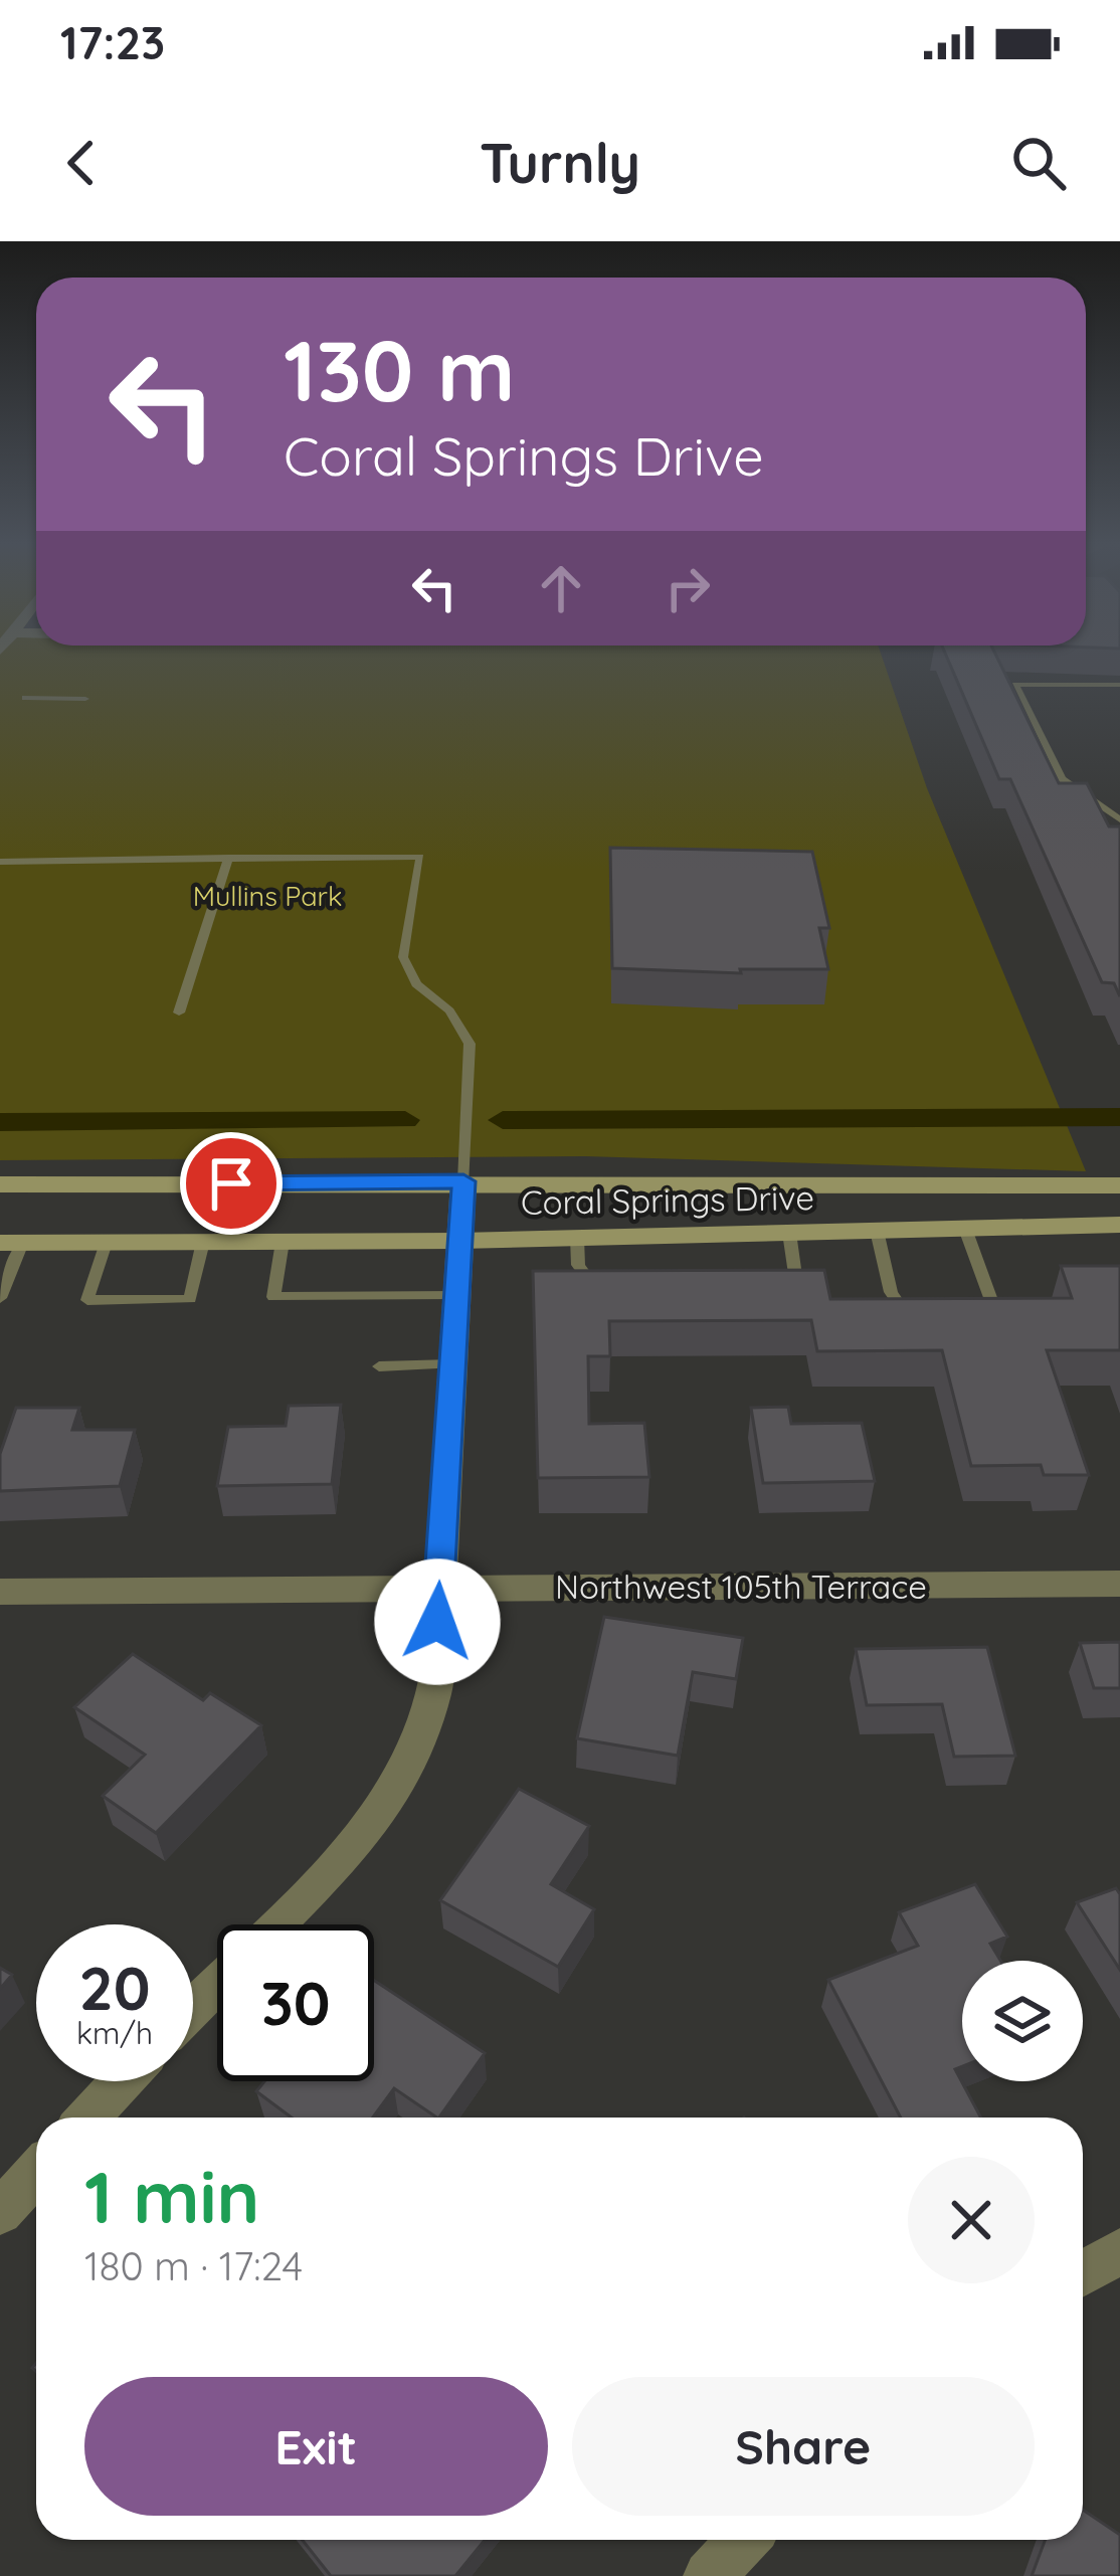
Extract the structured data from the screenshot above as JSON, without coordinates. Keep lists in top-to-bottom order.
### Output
{
  "streets": {
    "main road": ["Coral Springs Drive"],
    "street": ["Northwest 105th Terrace"]
  },
  "parks": ["Mullins Park"],
  "page": {
    "status": "17:23",
    "header": "Turnly",
    "turn": ["130 m", "Coral Springs Drive"],
    "speed": "20 km/h",
    "limit": "30",
    "heading": ["1 min", "180 m · 17:24"],
    "buttons": ["Exit", "Share"]
  }
}
